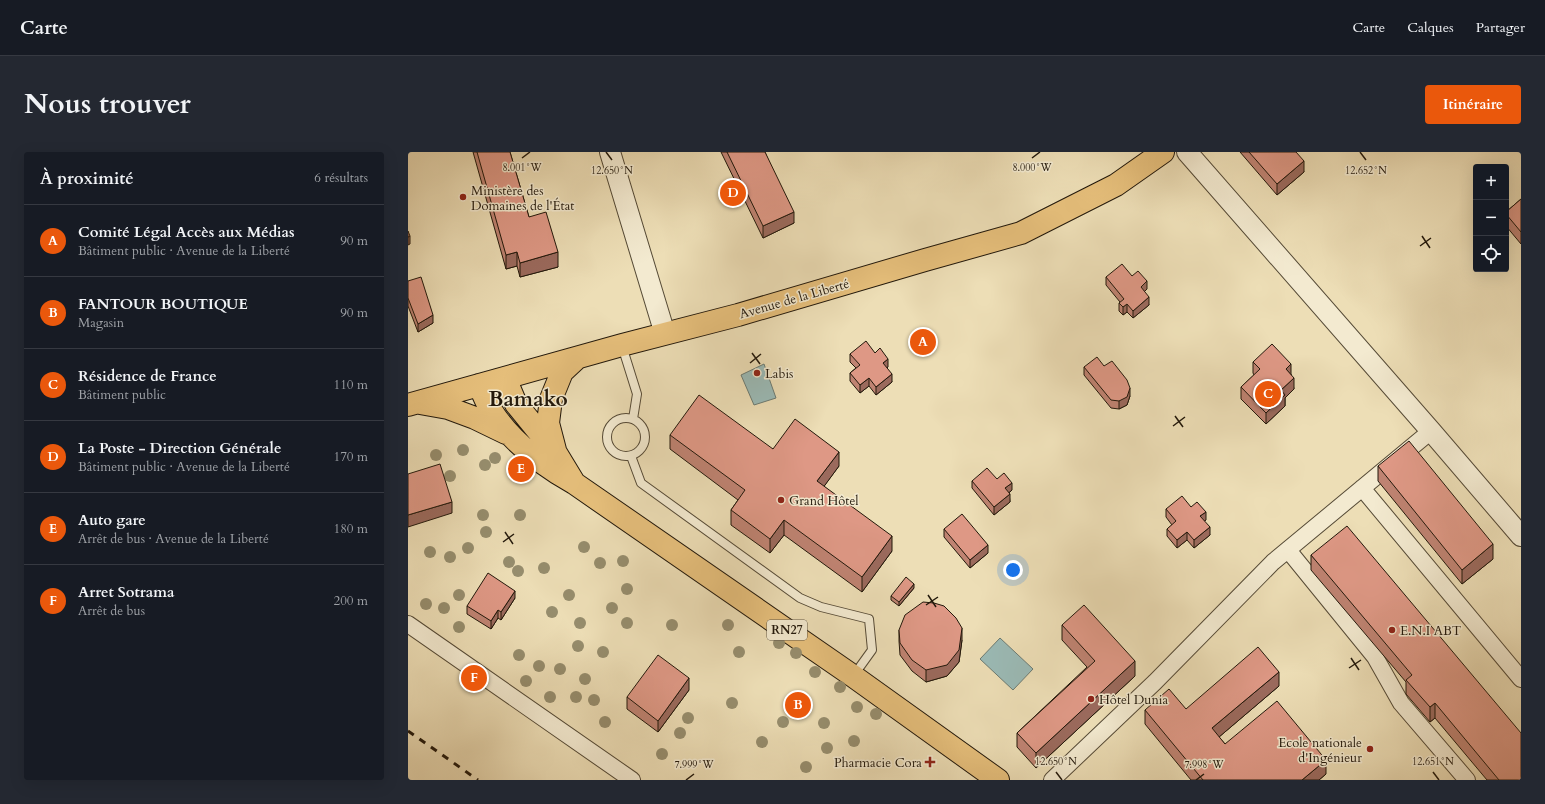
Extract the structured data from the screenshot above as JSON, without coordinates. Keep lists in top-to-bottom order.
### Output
{
  "streets": {
    "main road": ["Avenue de la Liberté", "RN27"]
  },
  "districts": ["Bamako"],
  "places": {
    "other": [
      "Ministère des Domaines de l'État",
      "Labis",
      "Grand Hôtel",
      "E.N.I ABT",
      "Hôtel Dunia",
      "Ecole nationale d'Ingénieur"
    ],
    "health": ["Pharmacie Cora"]
  },
  "page": {
    "header": "Carte",
    "nav": ["Carte", "Calques", "Partager"],
    "title": "Nous trouver",
    "buttons": "Itinéraire",
    "heading": ["À proximité", "6 résultats"],
    "map_buttons": ["+", "−"],
    "pins": [
      "D",
      "A",
      "C",
      "E",
      "F",
      "B"
    ],
    "list": [
      {
        "mark": "A",
        "name": "Comité Légal Accès aux Médias",
        "note": "Bâtiment public · Avenue de la Liberté",
        "value": "90 m"
      },
      {
        "mark": "B",
        "name": "FANTOUR BOUTIQUE",
        "note": "Magasin",
        "value": "90 m"
      },
      {
        "mark": "C",
        "name": "Résidence de France",
        "note": "Bâtiment public",
        "value": "110 m"
      },
      {
        "mark": "D",
        "name": "La Poste - Direction Générale",
        "note": "Bâtiment public · Avenue de la Liberté",
        "value": "170 m"
      },
      {
        "mark": "E",
        "name": "Auto gare",
        "note": "Arrêt de bus · Avenue de la Liberté",
        "value": "180 m"
      },
      {
        "mark": "F",
        "name": "Arret Sotrama",
        "note": "Arrêt de bus",
        "value": "200 m"
      }
    ]
  },
  "coordinates": [
    "8.001°W",
    "8.000°W",
    "12.650°N",
    "12.652°N",
    "12.651°N",
    "7.999°W",
    "7.998°W"
  ]
}
